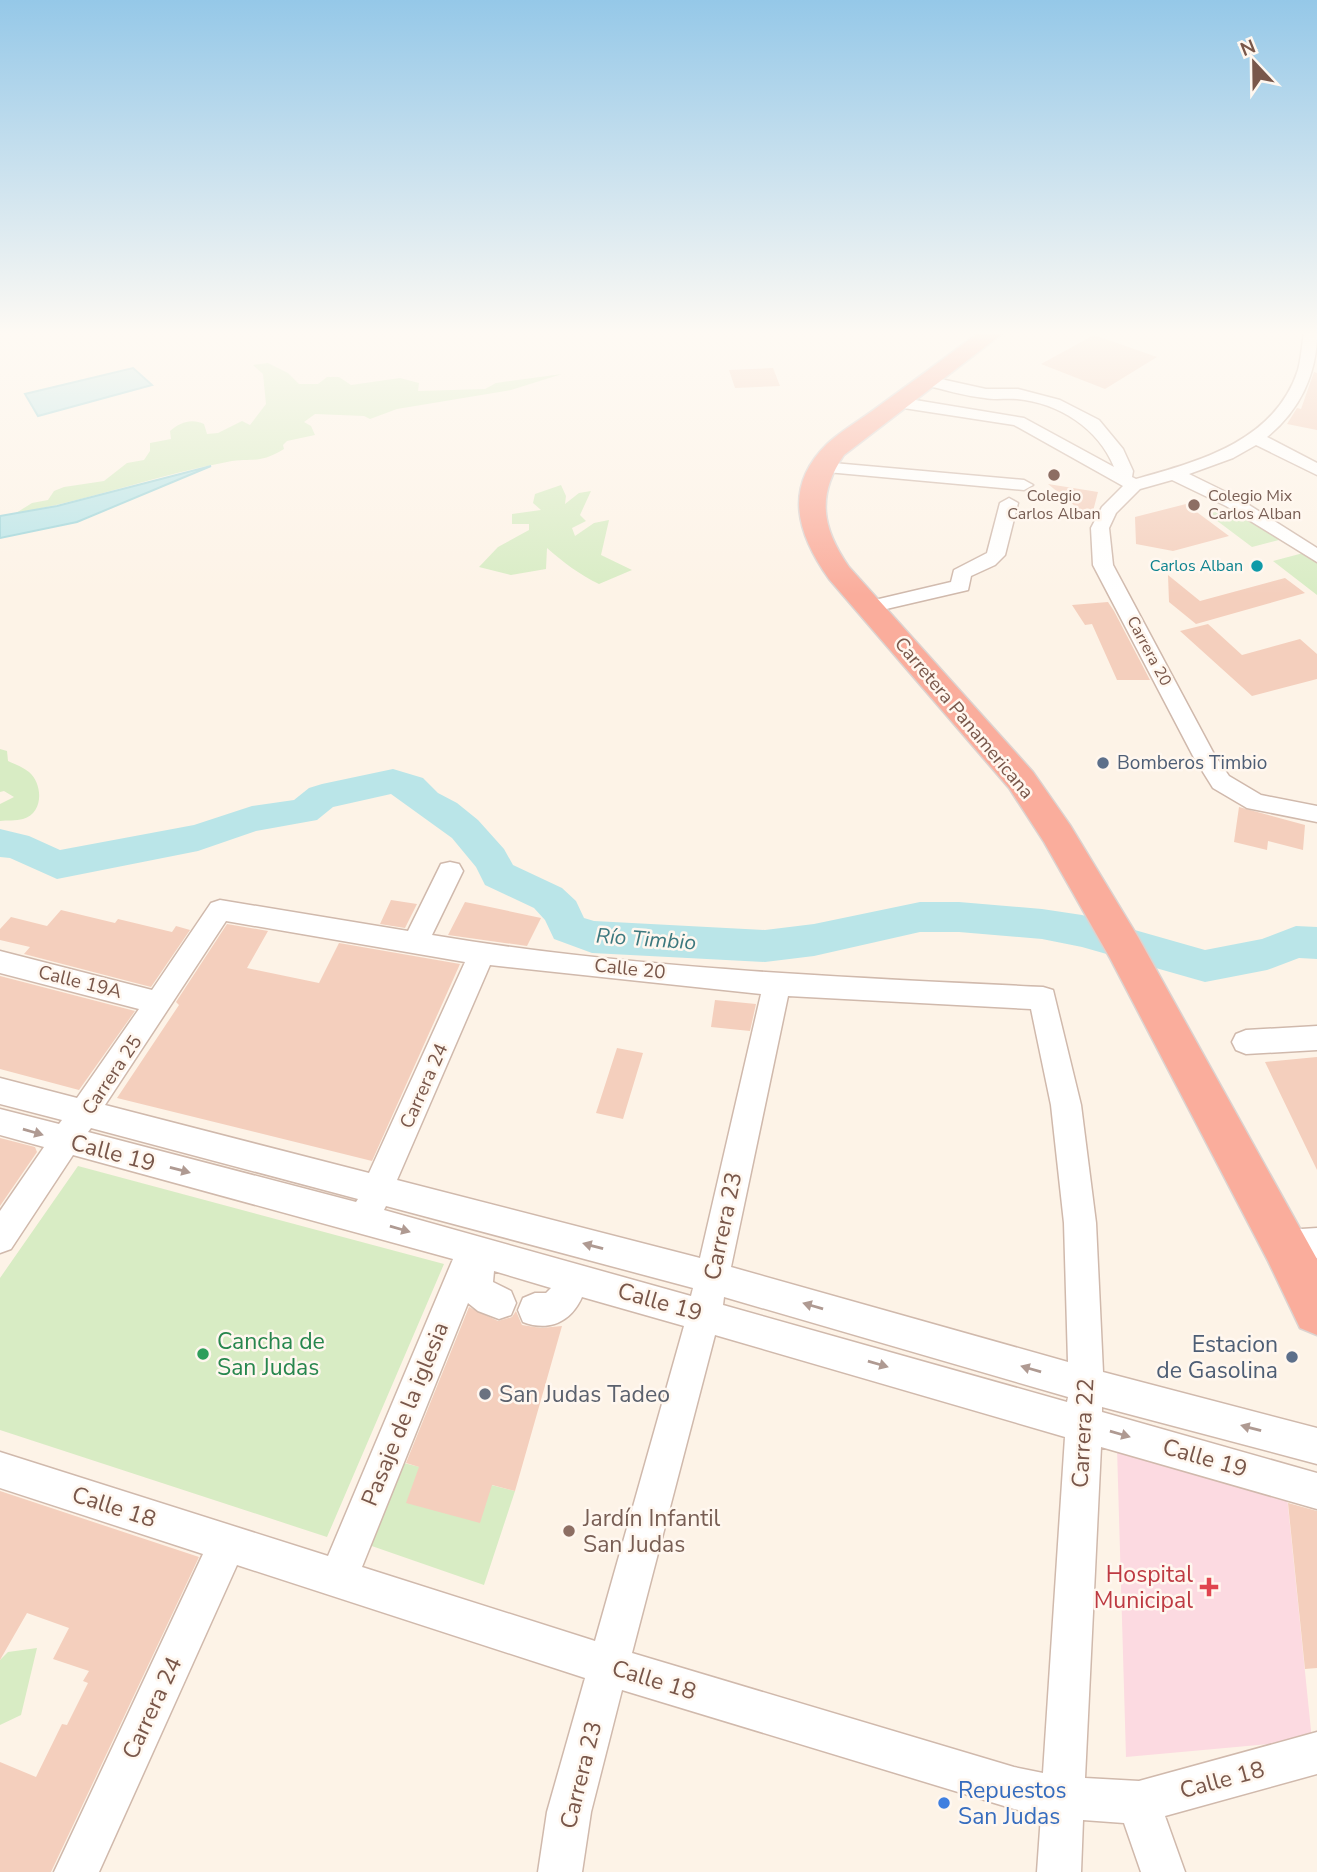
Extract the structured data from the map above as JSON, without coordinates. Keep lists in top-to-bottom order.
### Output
{
  "streets": {
    "highway": ["Carretera Panamericana"],
    "street": [
      "Carrera 20",
      "Calle 20",
      "Calle 19A",
      "Carrera 25",
      "Carrera 24",
      "Calle 19",
      "Carrera 23",
      "Pasaje de la iglesia",
      "Carrera 22",
      "Calle 18"
    ]
  },
  "crossings": [
    ["Calle 20", "Carrera 25"],
    ["Calle 20", "Carrera 24"],
    ["Calle 20", "Carrera 23"],
    ["Calle 20", "Carrera 22"],
    ["Calle 19A", "Carrera 25"],
    ["Carrera 25", "Calle 19"],
    ["Carrera 24", "Calle 19"],
    ["Carrera 24", "Calle 18"],
    ["Calle 19", "Carrera 23"],
    ["Calle 19", "Pasaje de la iglesia"],
    ["Calle 19", "Carrera 22"],
    ["Carrera 23", "Calle 18"],
    ["Pasaje de la iglesia", "Calle 18"],
    ["Carrera 22", "Calle 18"]
  ],
  "water": ["Río Timbio"],
  "places": {
    "other": [
      "Colegio Carlos Alban",
      "Colegio Mix Carlos Alban",
      "Carlos Alban",
      "Bomberos Timbio",
      "Cancha de San Judas",
      "Estacion de Gasolina",
      "San Judas Tadeo",
      "Jardín Infantil San Judas",
      "Repuestos San Judas"
    ],
    "health": ["Hospital Municipal"]
  },
  "north": "top"
}
